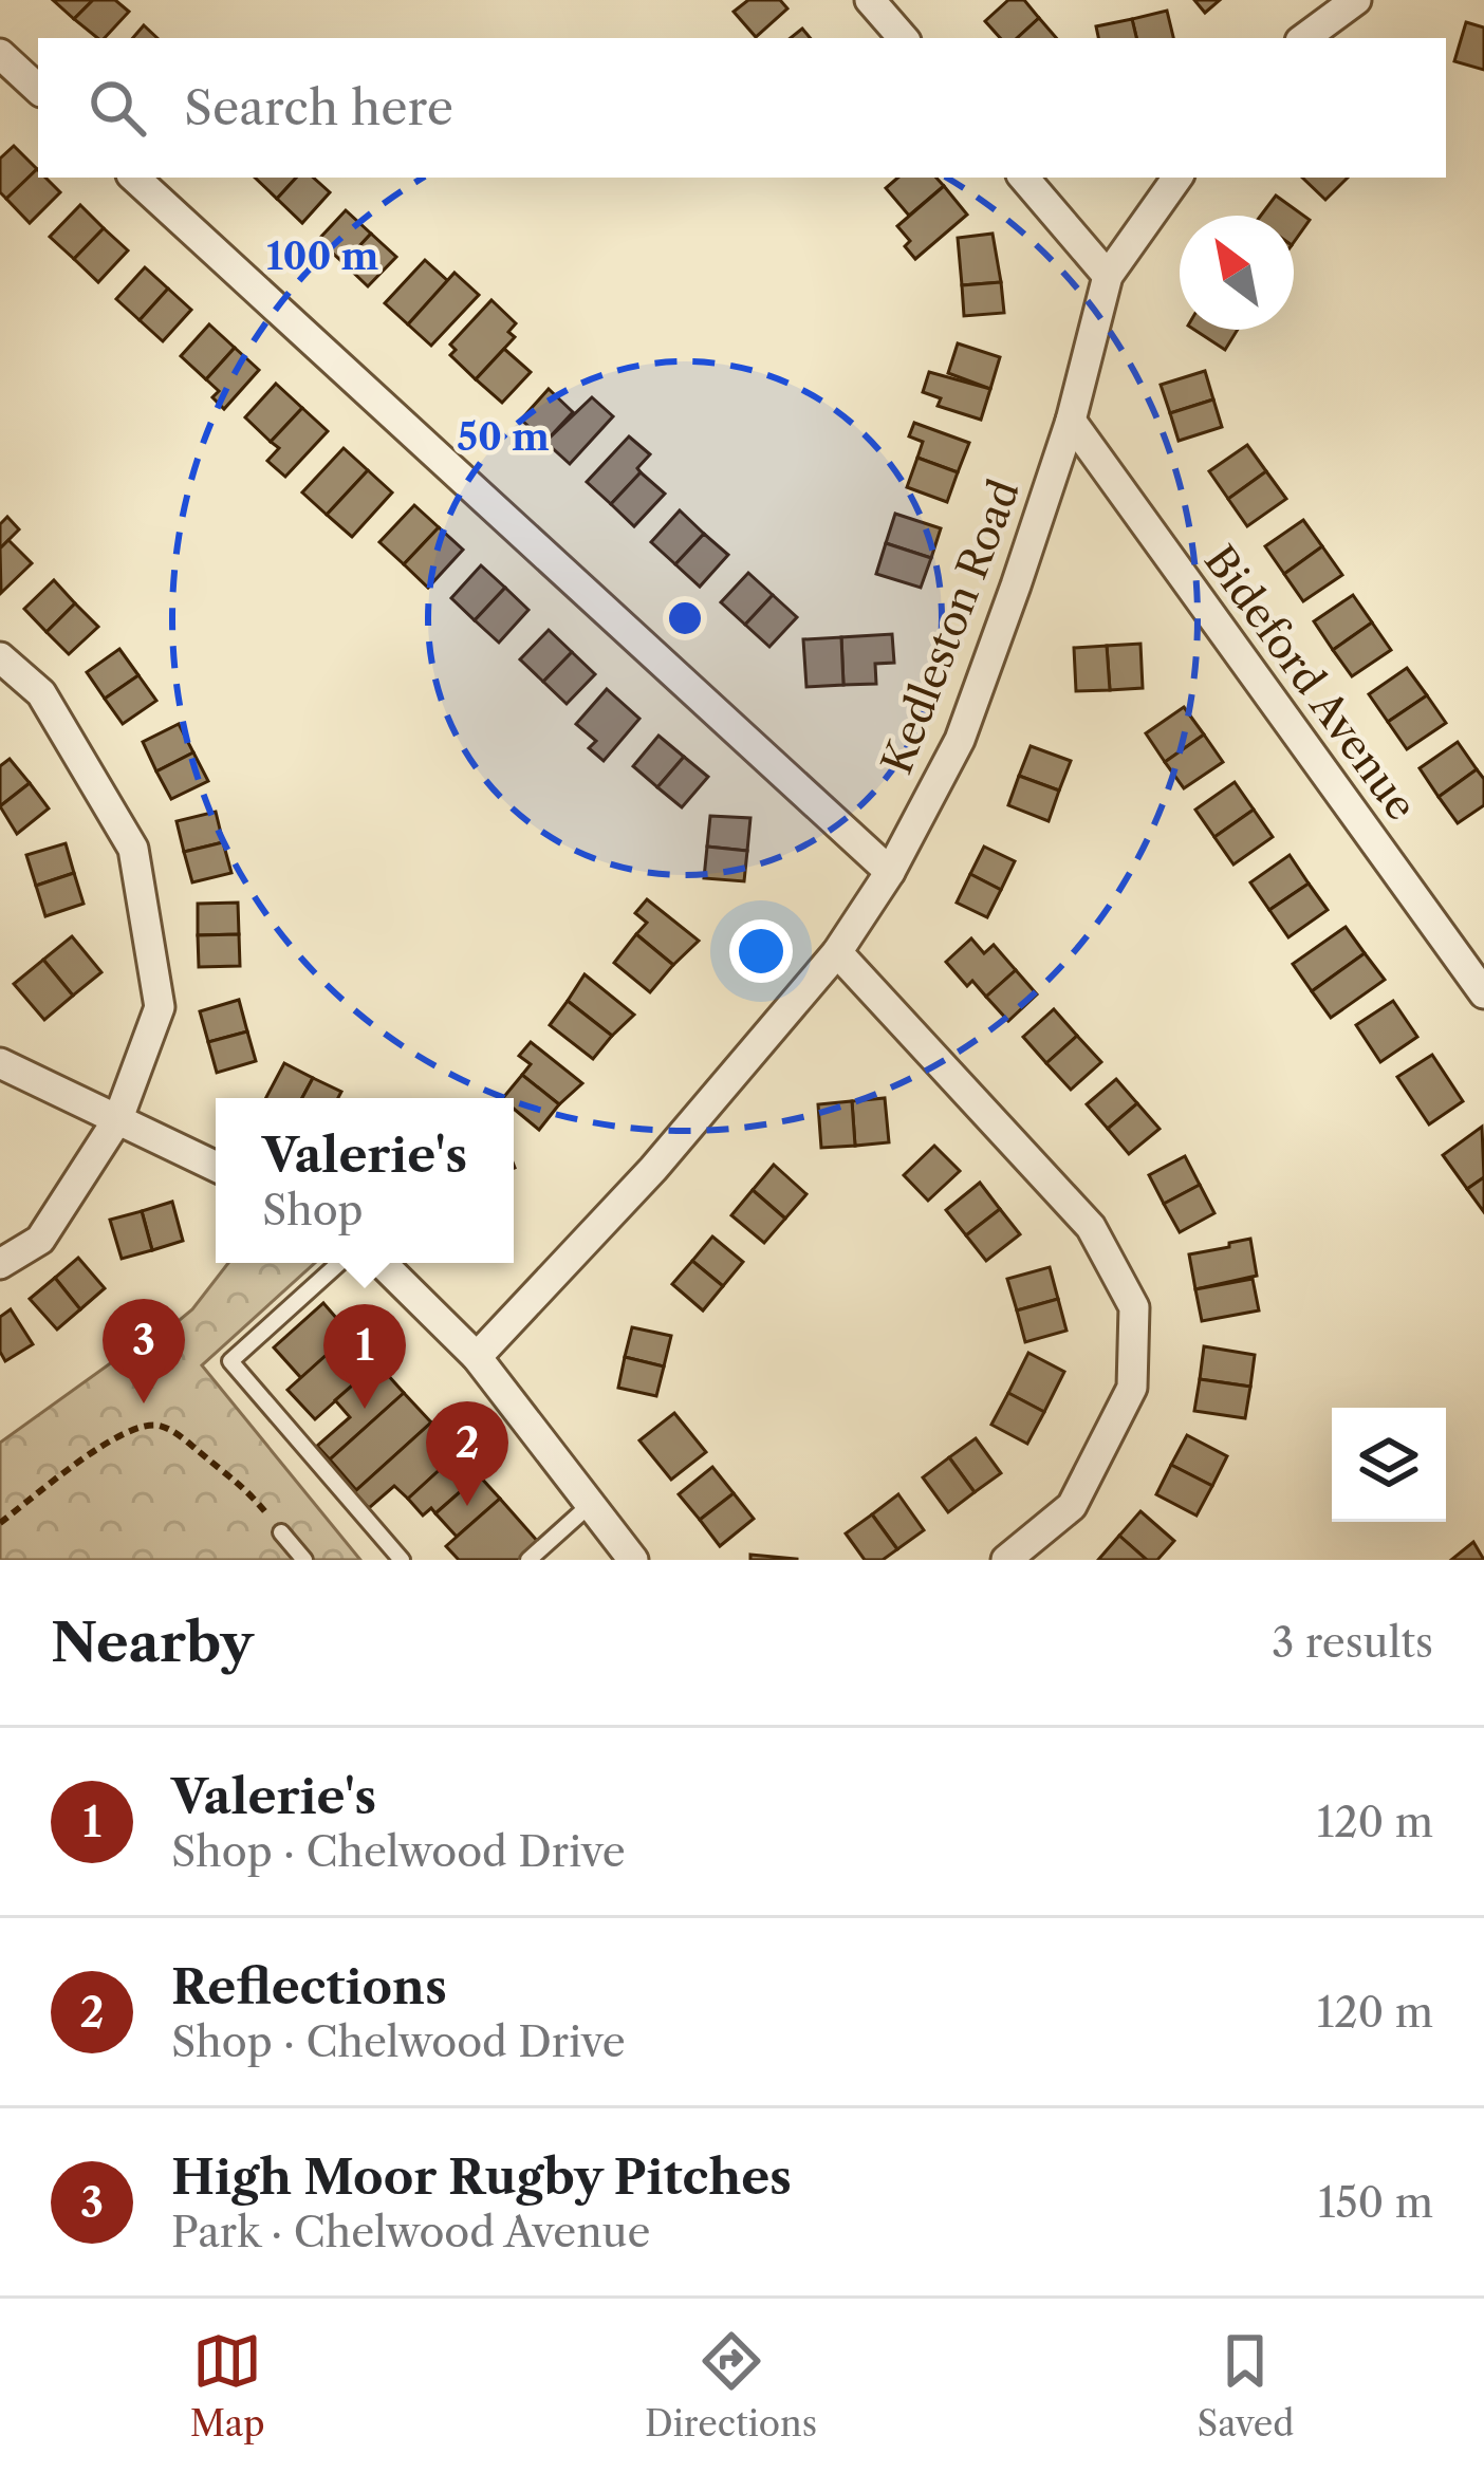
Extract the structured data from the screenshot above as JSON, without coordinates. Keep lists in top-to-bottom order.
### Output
{
  "streets": {
    "street": ["Kedleston Road", "Bideford Avenue"]
  },
  "crossings": [
    ["Kedleston Road", "Bideford Avenue"]
  ],
  "north": "top left",
  "page": {
    "search": "Search here",
    "popup": ["Valerie's", "Shop"],
    "pins": ["3", "1", "2"],
    "heading": ["Nearby", "3 results"],
    "list": [
      {
        "mark": "1",
        "name": "Valerie's",
        "note": "Shop · Chelwood Drive",
        "value": "120 m"
      },
      {
        "mark": "2",
        "name": "Reflections",
        "note": "Shop · Chelwood Drive",
        "value": "120 m"
      },
      {
        "mark": "3",
        "name": "High Moor Rugby Pitches",
        "note": "Park · Chelwood Avenue",
        "value": "150 m"
      }
    ],
    "nav": ["Map", "Directions", "Saved"]
  },
  "rings": ["100 m", "50 m"]
}
